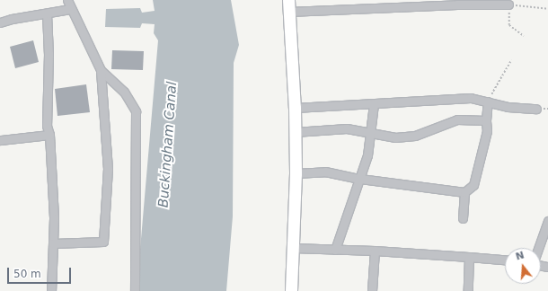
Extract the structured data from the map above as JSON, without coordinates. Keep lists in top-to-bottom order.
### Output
{
  "water": ["Buckingham Canal"],
  "scale_bar": "50 m",
  "north": "top"
}
